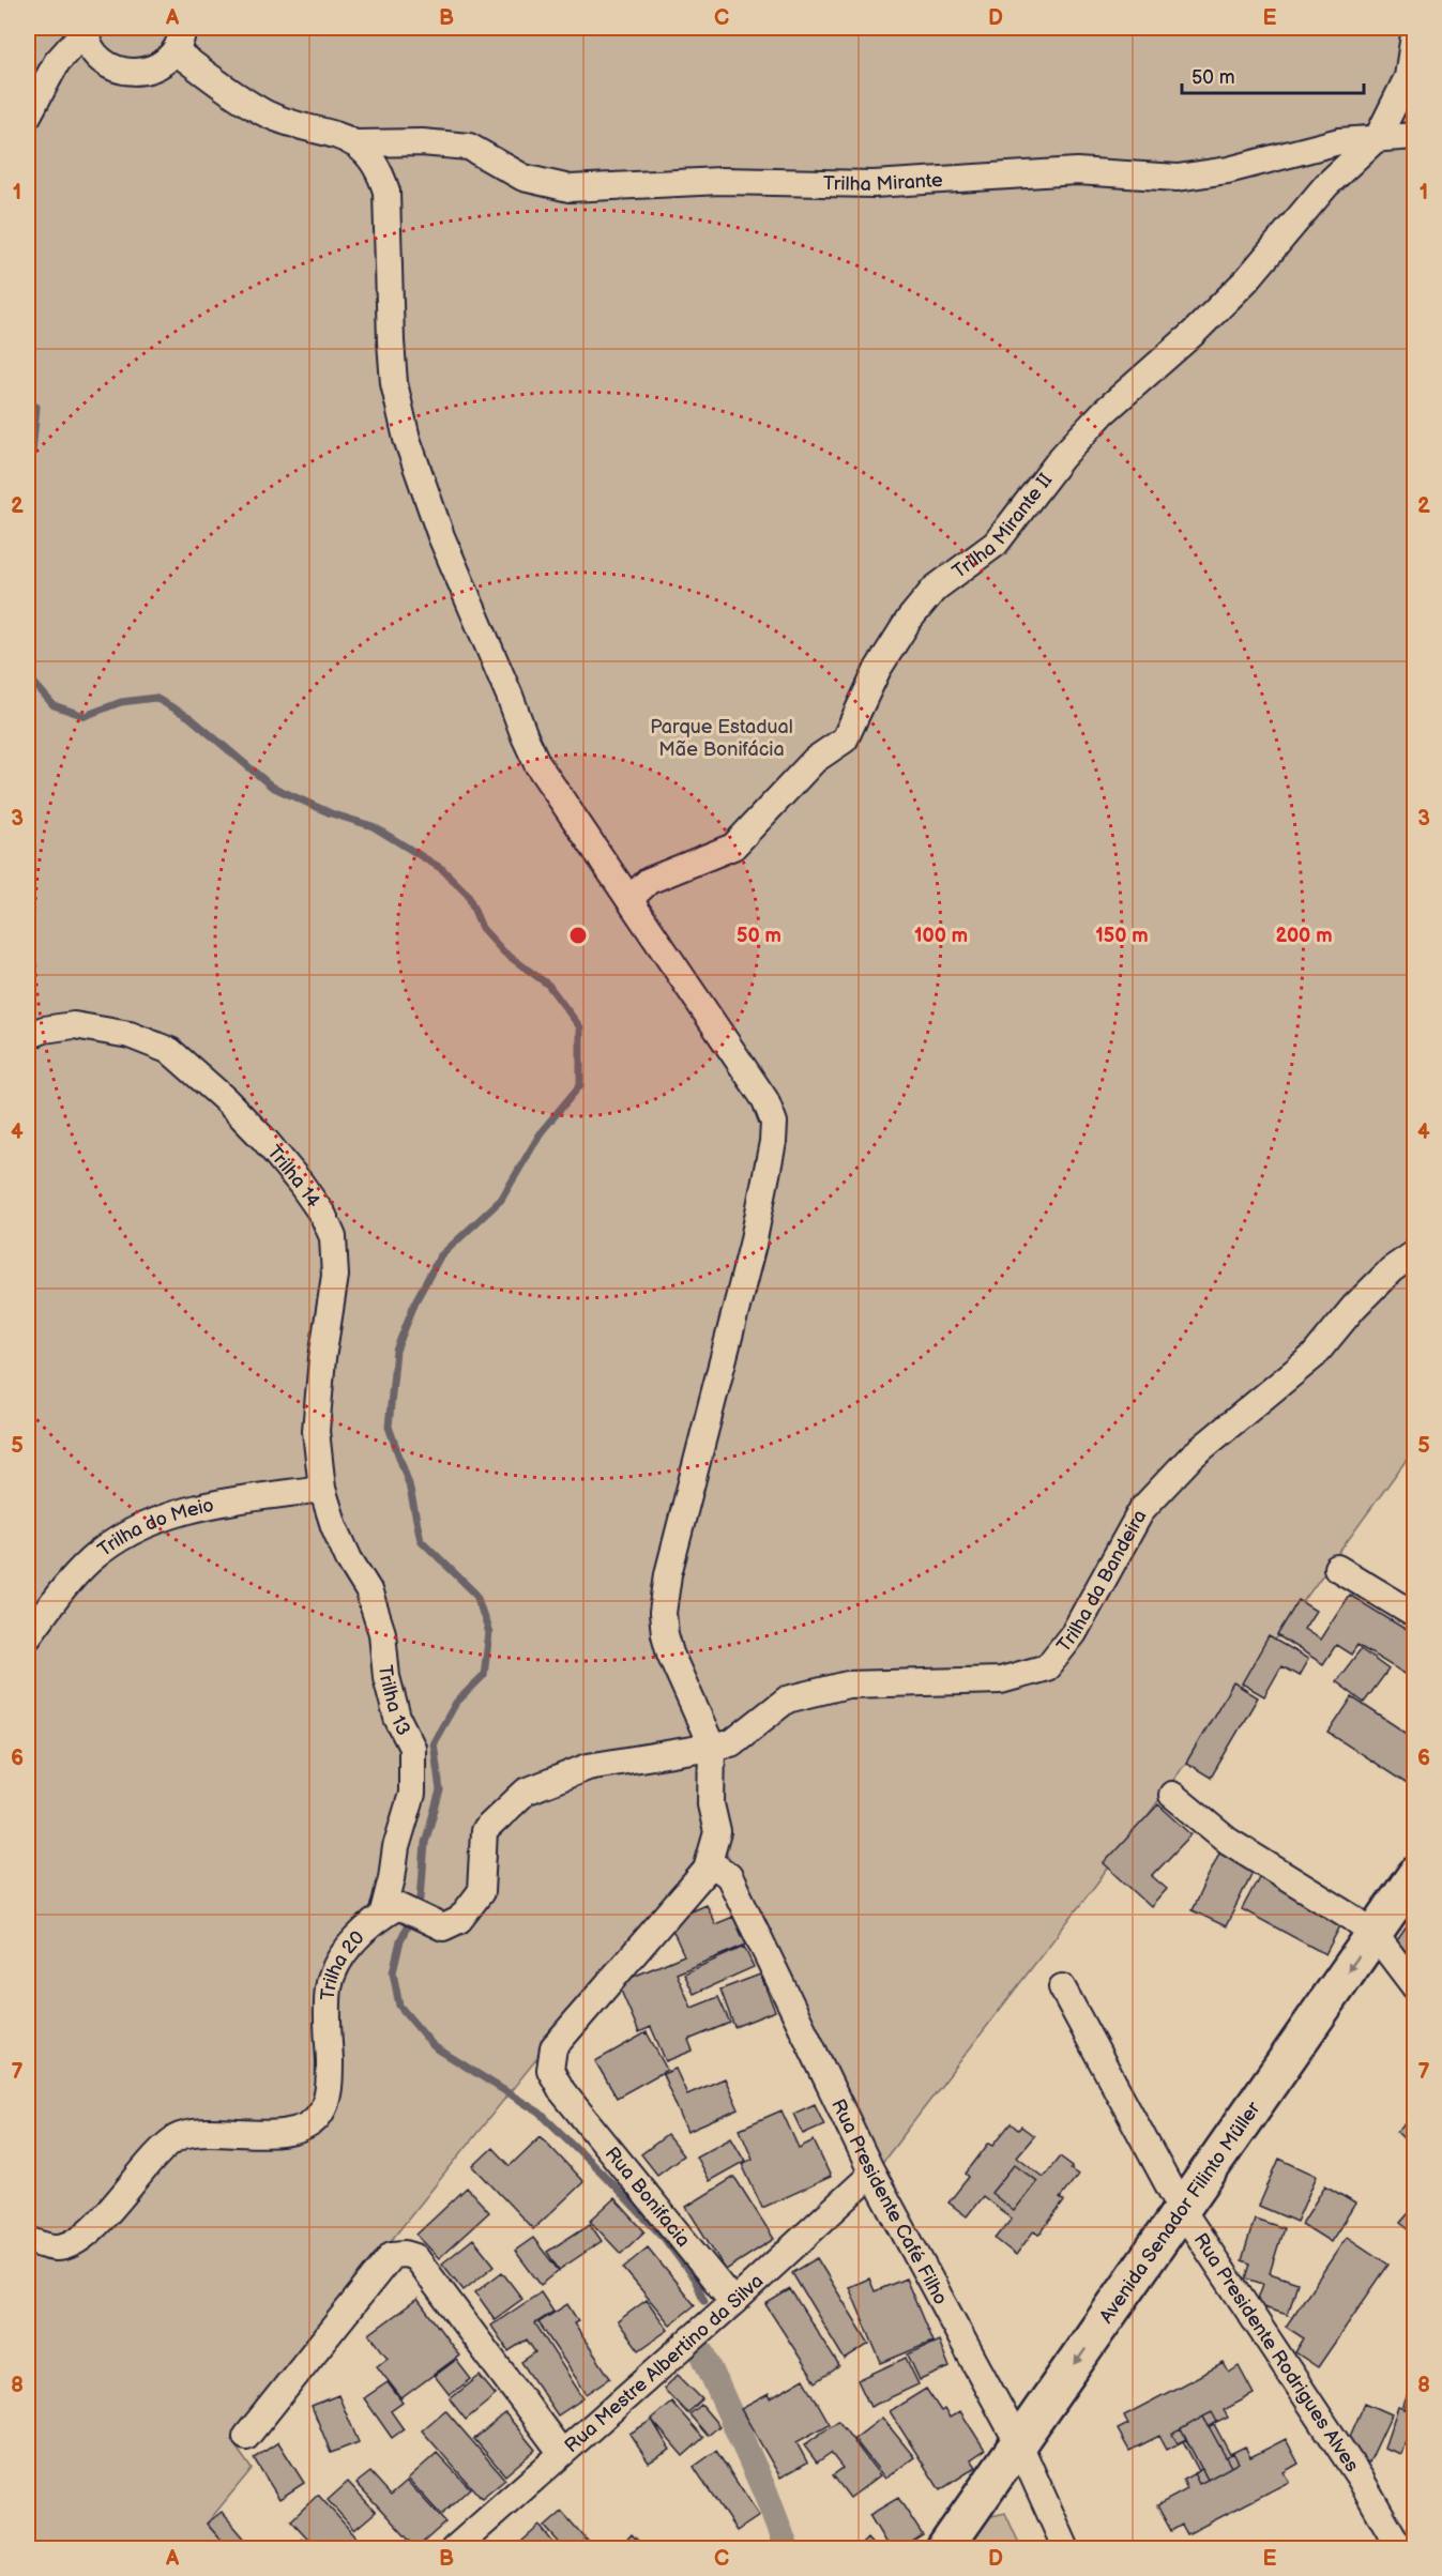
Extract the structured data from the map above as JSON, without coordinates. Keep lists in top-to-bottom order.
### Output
{
  "streets": {
    "street": [
      "Trilha Mirante",
      "Trilha Mirante II",
      "Trilha 14",
      "Trilha do Meio",
      "Trilha da Bandeira",
      "Trilha 13",
      "Trilha 20",
      "Rua Bonifacia",
      "Rua Presidente Café Filho",
      "Avenida Senador Filinto Müller",
      "Rua Presidente Rodrigues Alves",
      "Rua Mestre Albertino da Silva"
    ]
  },
  "crossings": [
    ["Trilha Mirante", "Trilha Mirante II"],
    ["Trilha 14", "Trilha do Meio"],
    ["Trilha 14", "Trilha 13"],
    ["Trilha do Meio", "Trilha 13"],
    ["Trilha 13", "Trilha 20"],
    ["Rua Bonifacia", "Rua Presidente Café Filho"],
    ["Rua Bonifacia", "Rua Mestre Albertino da Silva"],
    ["Rua Presidente Café Filho", "Avenida Senador Filinto Müller"],
    ["Rua Presidente Café Filho", "Rua Mestre Albertino da Silva"],
    ["Avenida Senador Filinto Müller", "Rua Presidente Rodrigues Alves"]
  ],
  "one_way": ["Avenida Senador Filinto Müller"],
  "parks": ["Parque Estadual Mãe Bonifácia"],
  "scale_bar": "50 m",
  "grid": {
    "columns": [
      "A",
      "B",
      "C",
      "D",
      "E"
    ],
    "rows": [
      "1",
      "2",
      "3",
      "4",
      "5",
      "6",
      "7",
      "8"
    ]
  },
  "rings": [
    "50 m",
    "100 m",
    "150 m",
    "200 m"
  ]
}
